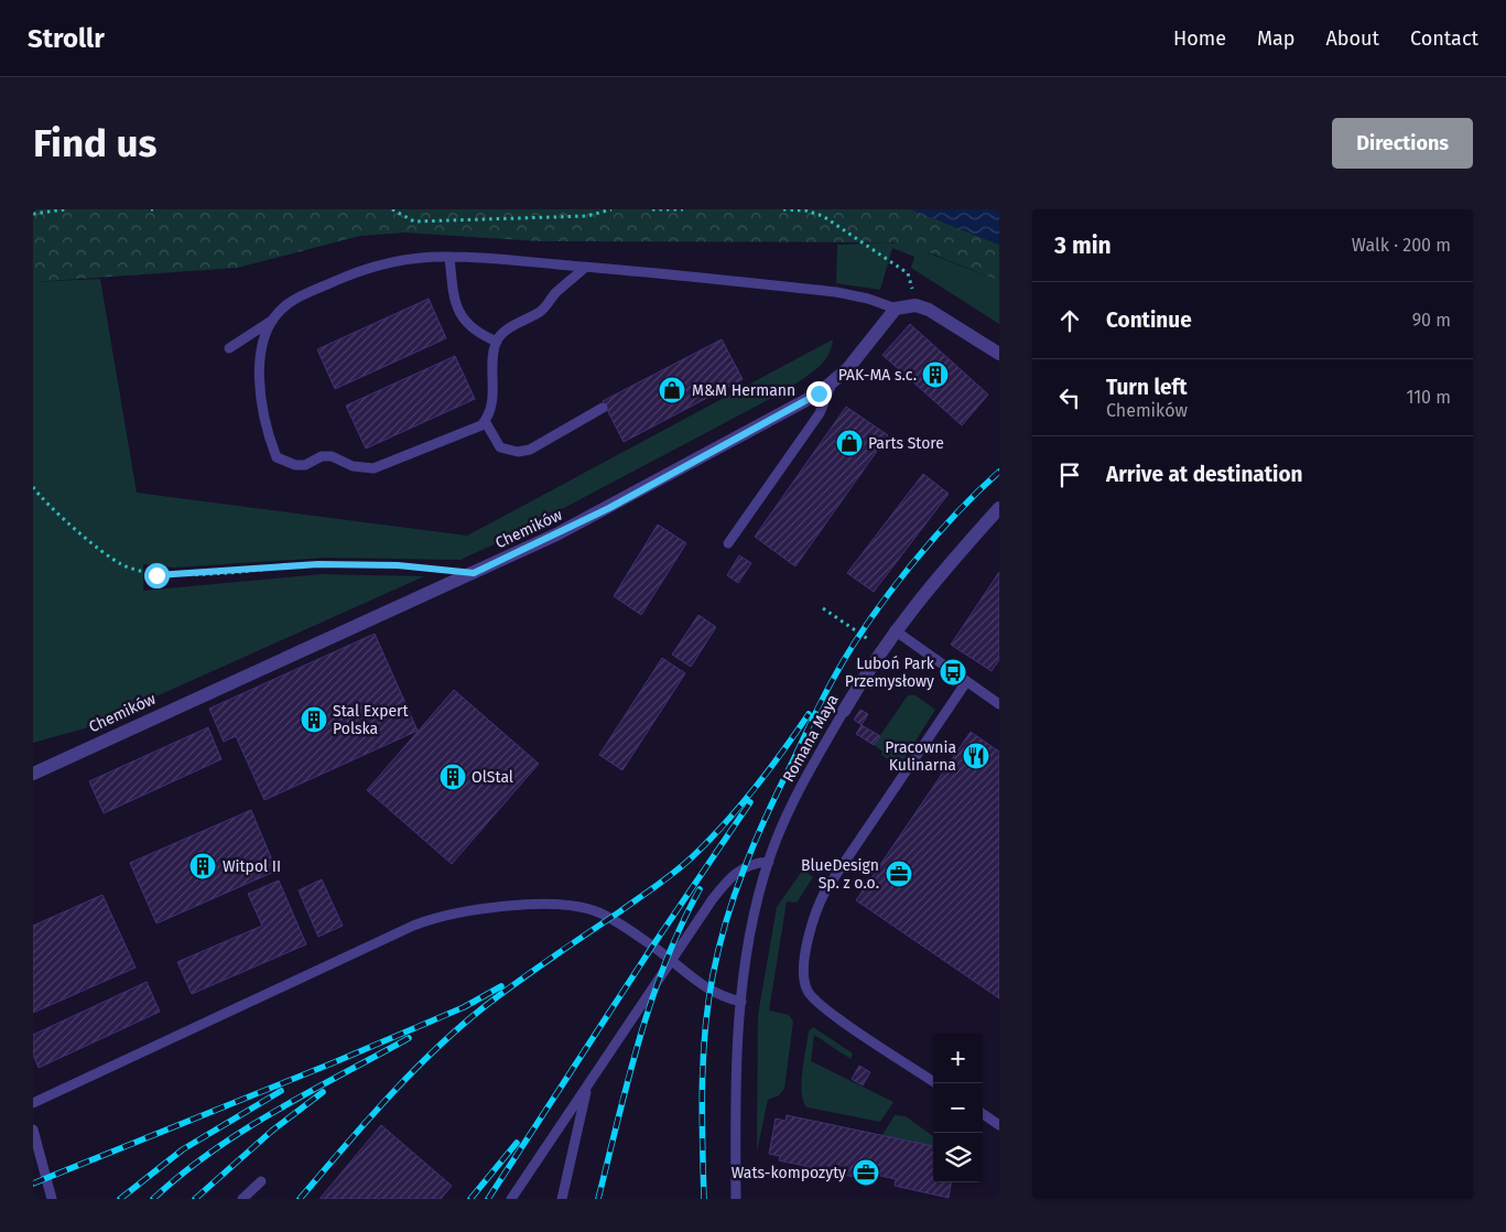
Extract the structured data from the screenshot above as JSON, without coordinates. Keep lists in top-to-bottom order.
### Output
{
  "streets": {
    "street": ["Chemików", "Romana Maya"]
  },
  "places": {
    "building": [
      "PAK-MA s.c.",
      "Stal Expert Polska",
      "OlStal",
      "Witpol II"
    ],
    "shop": ["M&M Hermann", "Parts Store"],
    "bus stop": ["Luboń Park Przemysłowy"],
    "restaurant": ["Pracownia Kulinarna"],
    "office": ["BlueDesign Sp. z o.o.", "Wats-kompozyty"]
  },
  "page": {
    "header": "Strollr",
    "nav": [
      "Home",
      "Map",
      "About",
      "Contact"
    ],
    "buttons": "Directions",
    "title": "Find us",
    "heading": ["3 min", "Walk · 200 m"],
    "list": [
      ["Continue", "90 m"],
      ["Turn left", "Chemików", "110 m"],
      "Arrive at destination"
    ],
    "map_buttons": ["+", "−"]
  }
}
